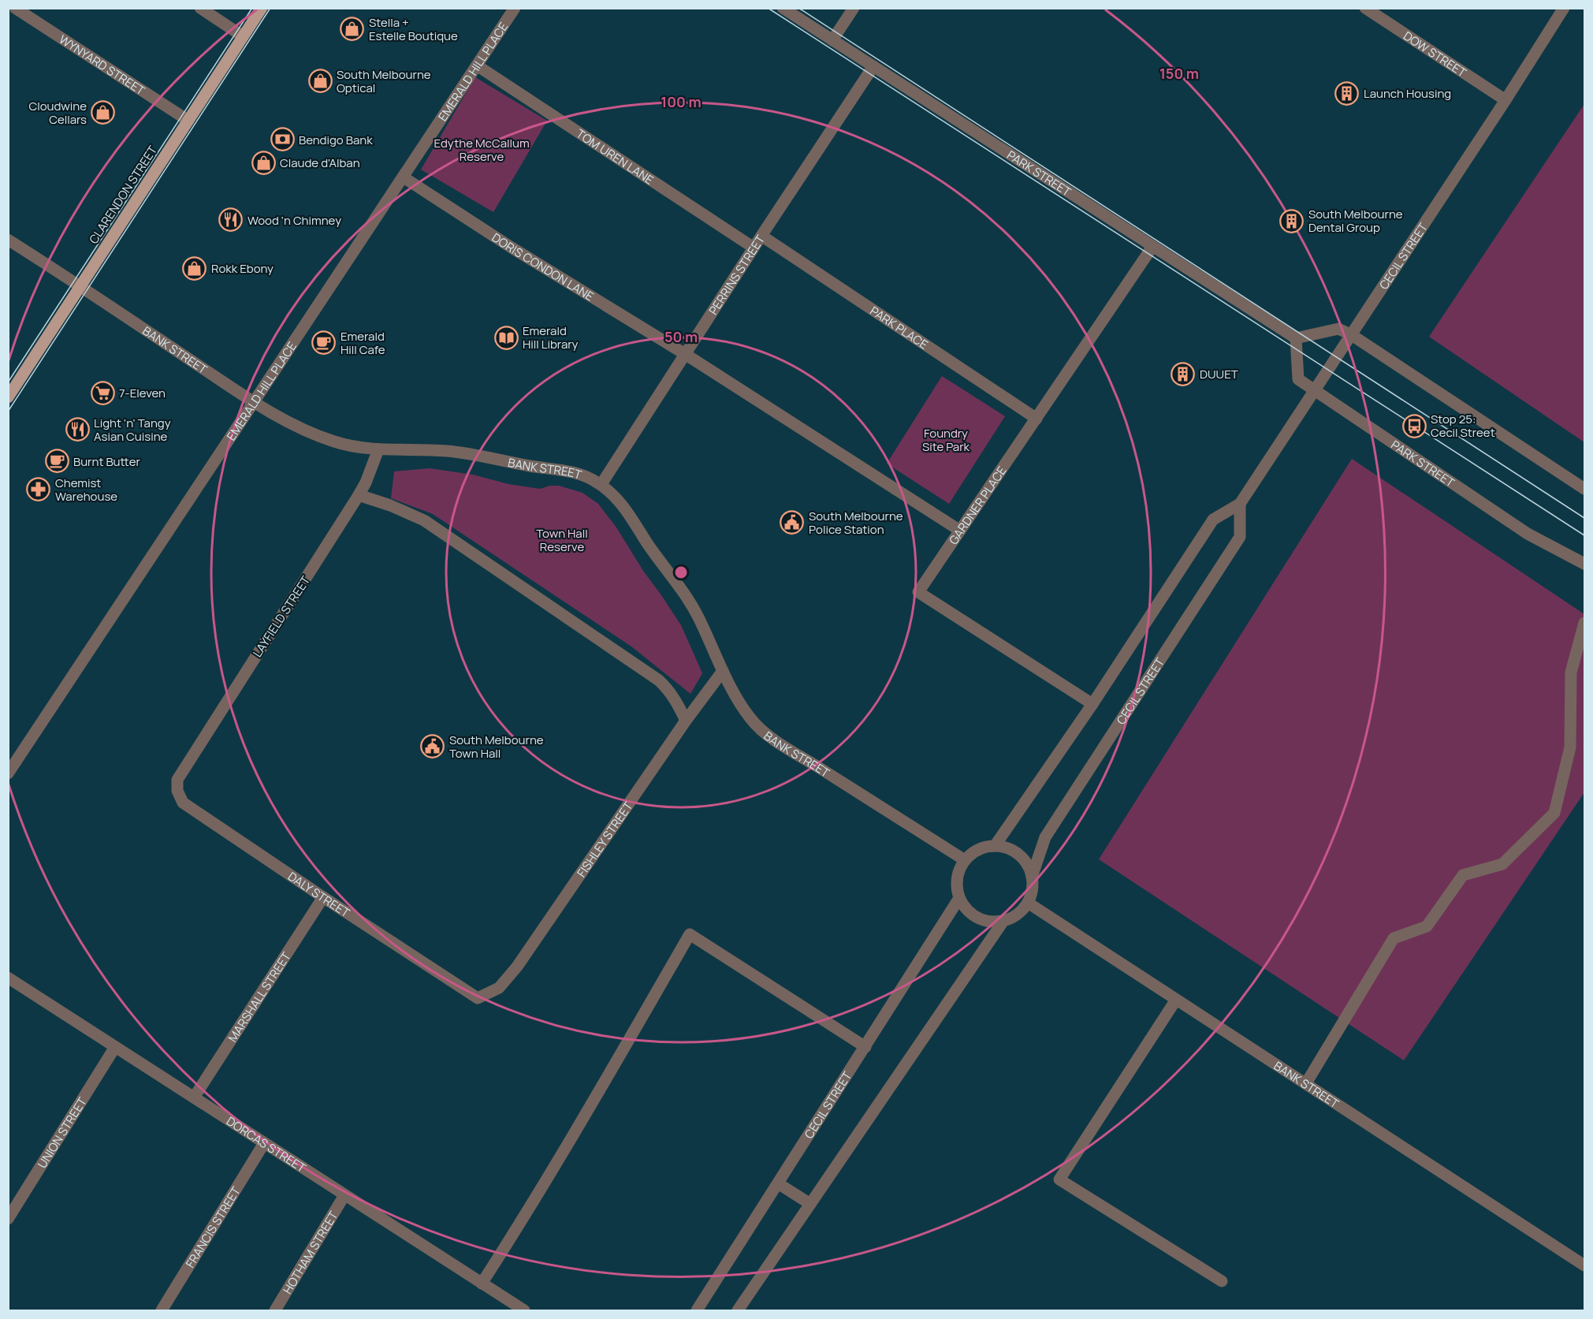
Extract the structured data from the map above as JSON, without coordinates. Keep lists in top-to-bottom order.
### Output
{
  "streets": {
    "main road": ["CLARENDON STREET"],
    "street": [
      "DOW STREET",
      "WYNYARD STREET",
      "EMERALD HILL PLACE",
      "TOM UREN LANE",
      "PARK STREET",
      "CECIL STREET",
      "DORIS CONDON LANE",
      "PERRINS STREET",
      "PARK PLACE",
      "BANK STREET",
      "GARDNER PLACE",
      "LAYFIELD STREET",
      "FISHLEY STREET",
      "DALY STREET",
      "MARSHALL STREET",
      "UNION STREET",
      "DORCAS STREET",
      "FRANCIS STREET",
      "HOTHAM STREET"
    ]
  },
  "crossings": [
    ["DOW STREET", "CECIL STREET"],
    ["WYNYARD STREET", "CLARENDON STREET"],
    ["EMERALD HILL PLACE", "TOM UREN LANE"],
    ["EMERALD HILL PLACE", "DORIS CONDON LANE"],
    ["EMERALD HILL PLACE", "BANK STREET"],
    ["TOM UREN LANE", "PERRINS STREET"],
    ["PARK STREET", "CECIL STREET"],
    ["PARK STREET", "PERRINS STREET"],
    ["PARK STREET", "GARDNER PLACE"],
    ["CLARENDON STREET", "BANK STREET"],
    ["CECIL STREET", "BANK STREET"],
    ["CECIL STREET", "GARDNER PLACE"],
    ["DORIS CONDON LANE", "PERRINS STREET"],
    ["DORIS CONDON LANE", "GARDNER PLACE"],
    ["PERRINS STREET", "PARK PLACE"],
    ["PERRINS STREET", "BANK STREET"],
    ["PARK PLACE", "GARDNER PLACE"],
    ["BANK STREET", "LAYFIELD STREET"],
    ["BANK STREET", "FISHLEY STREET"],
    ["LAYFIELD STREET", "DALY STREET"],
    ["FISHLEY STREET", "DALY STREET"],
    ["DALY STREET", "MARSHALL STREET"],
    ["MARSHALL STREET", "DORCAS STREET"],
    ["UNION STREET", "DORCAS STREET"],
    ["DORCAS STREET", "FRANCIS STREET"],
    ["DORCAS STREET", "HOTHAM STREET"]
  ],
  "parks": ["Edythe McCallum Reserve", "Foundry Site Park", "Town Hall Reserve"],
  "places": {
    "shop": [
      "Stella + Estelle Boutique",
      "South Melbourne Optical",
      "Cloudwine Cellars",
      "Claude d'Alban",
      "Rokk Ebony"
    ],
    "building": ["Launch Housing", "South Melbourne Dental Group", "DUUET"],
    "bank": ["Bendigo Bank"],
    "restaurant": ["Wood 'n Chimney", "Light 'n' Tangy Asian Cuisine"],
    "library": ["Emerald Hill Library"],
    "cafe": ["Emerald Hill Cafe", "Burnt Butter"],
    "supermarket": ["7-Eleven"],
    "bus stop": ["Stop 25: Cecil Street"],
    "pharmacy": ["Chemist Warehouse"],
    "public building": ["South Melbourne Police Station", "South Melbourne Town Hall"]
  },
  "rings": ["150 m", "100 m", "50 m"]
}
